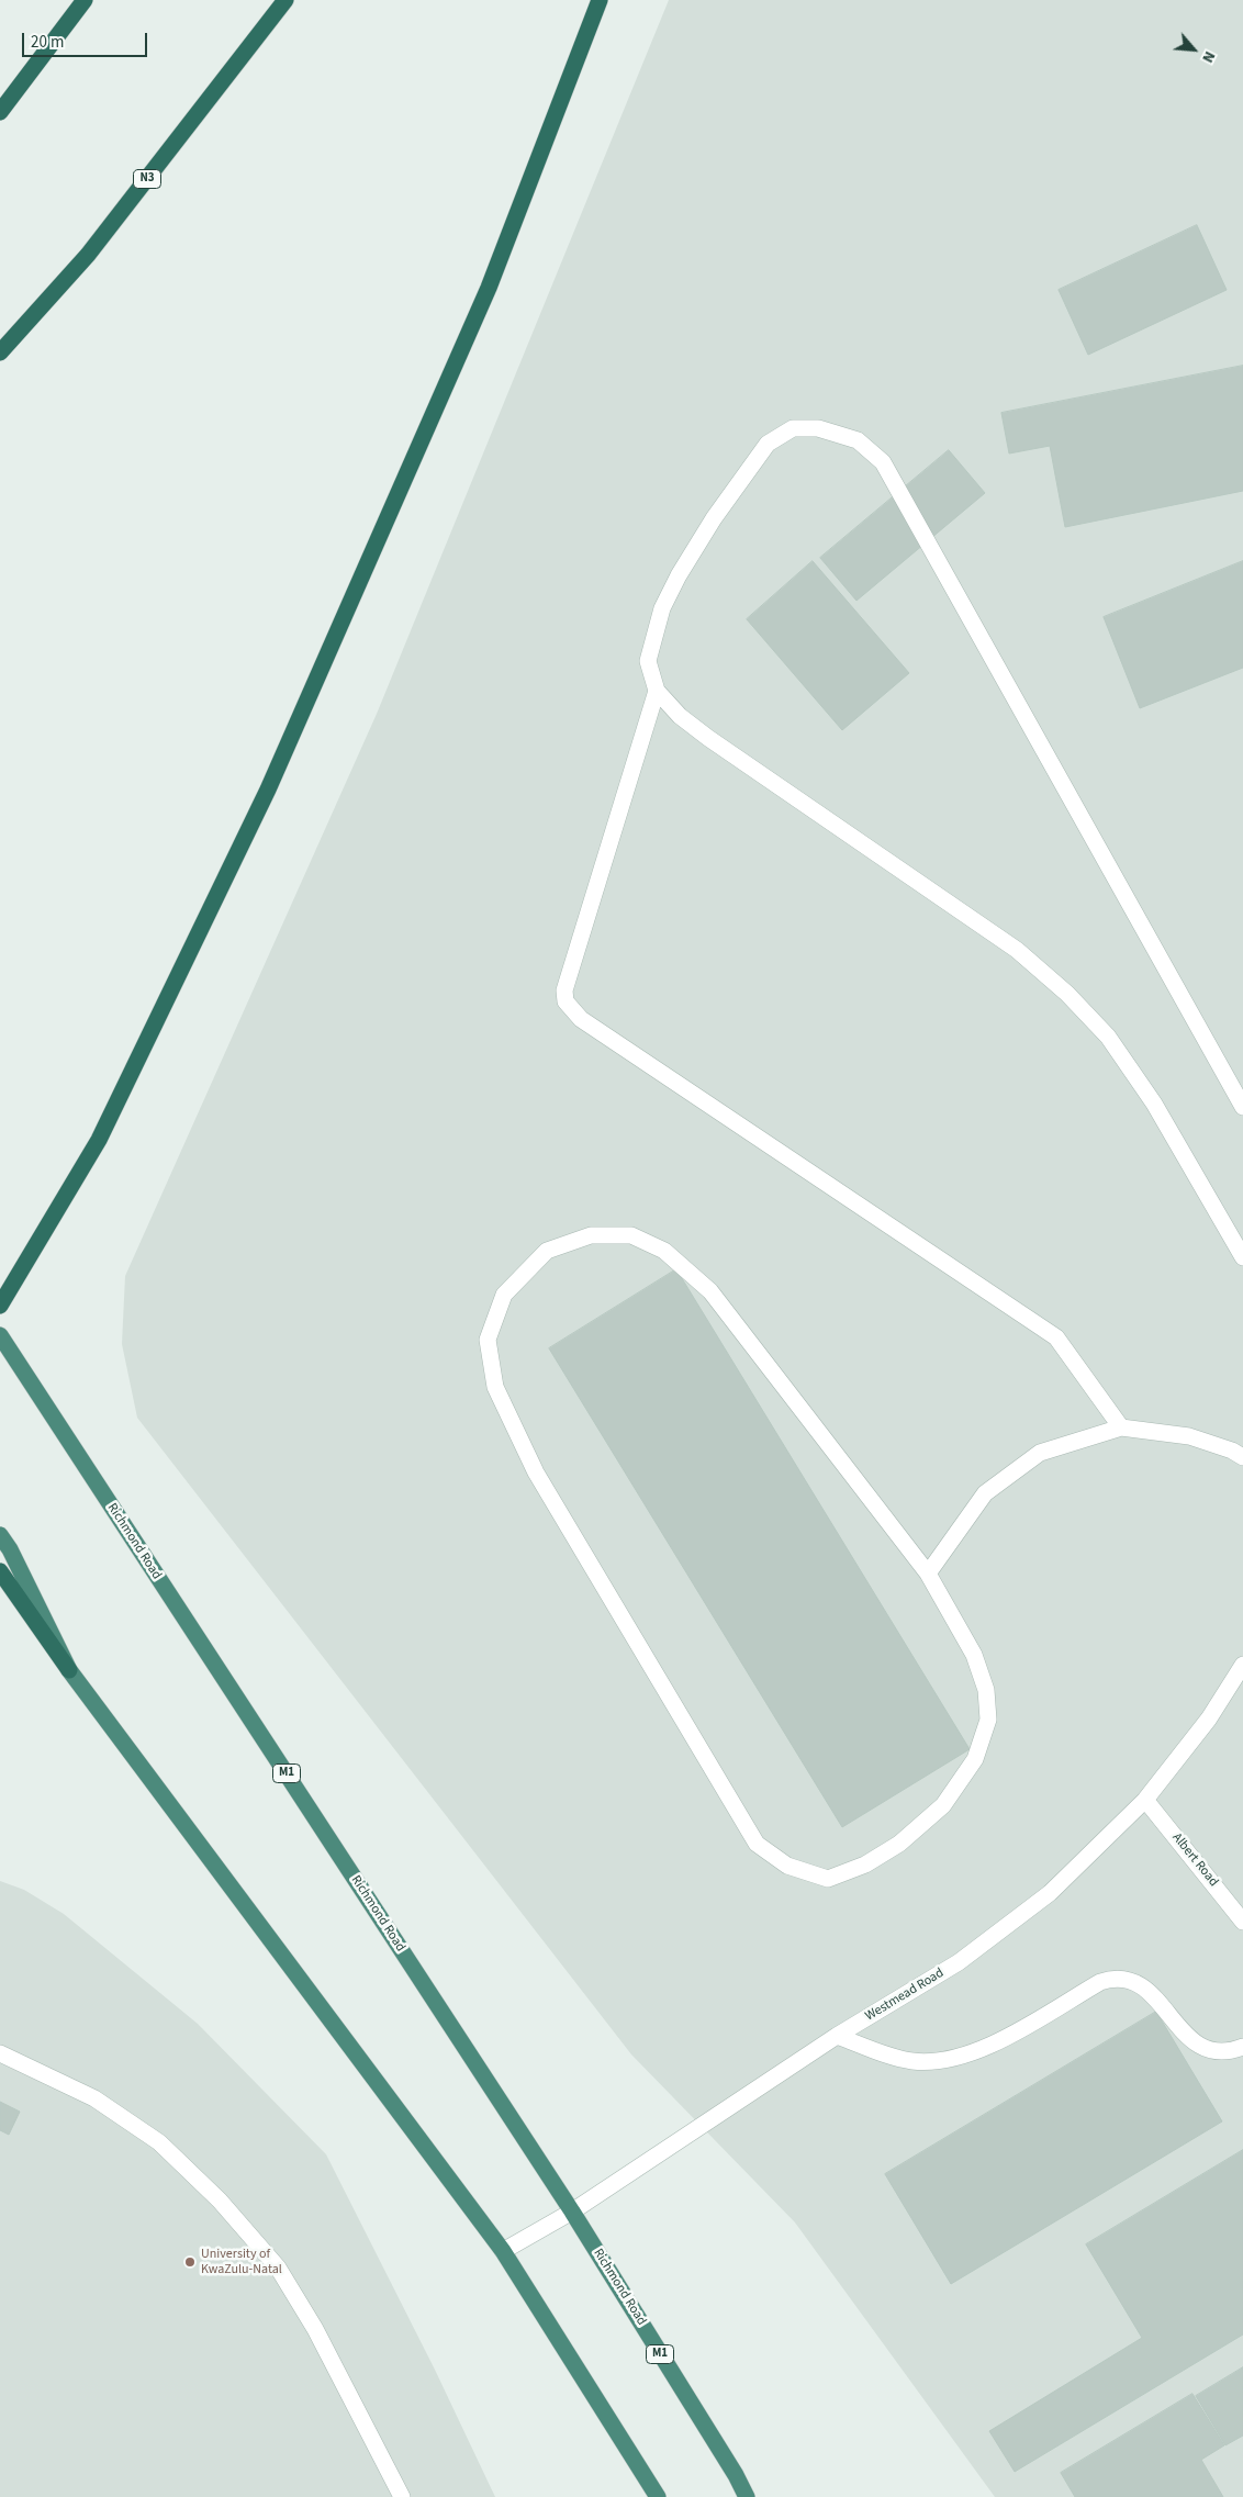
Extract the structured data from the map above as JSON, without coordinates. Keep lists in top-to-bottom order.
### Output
{
  "streets": {
    "highway": ["N3", "Richmond Road", "M1"],
    "lane": ["Albert Road", "Westmead Road"]
  },
  "crossings": [
    ["Richmond Road", "Westmead Road"],
    ["Albert Road", "Westmead Road"]
  ],
  "places": ["University of KwaZulu-Natal"],
  "scale_bar": "20 m",
  "north": "bottom right"
}
